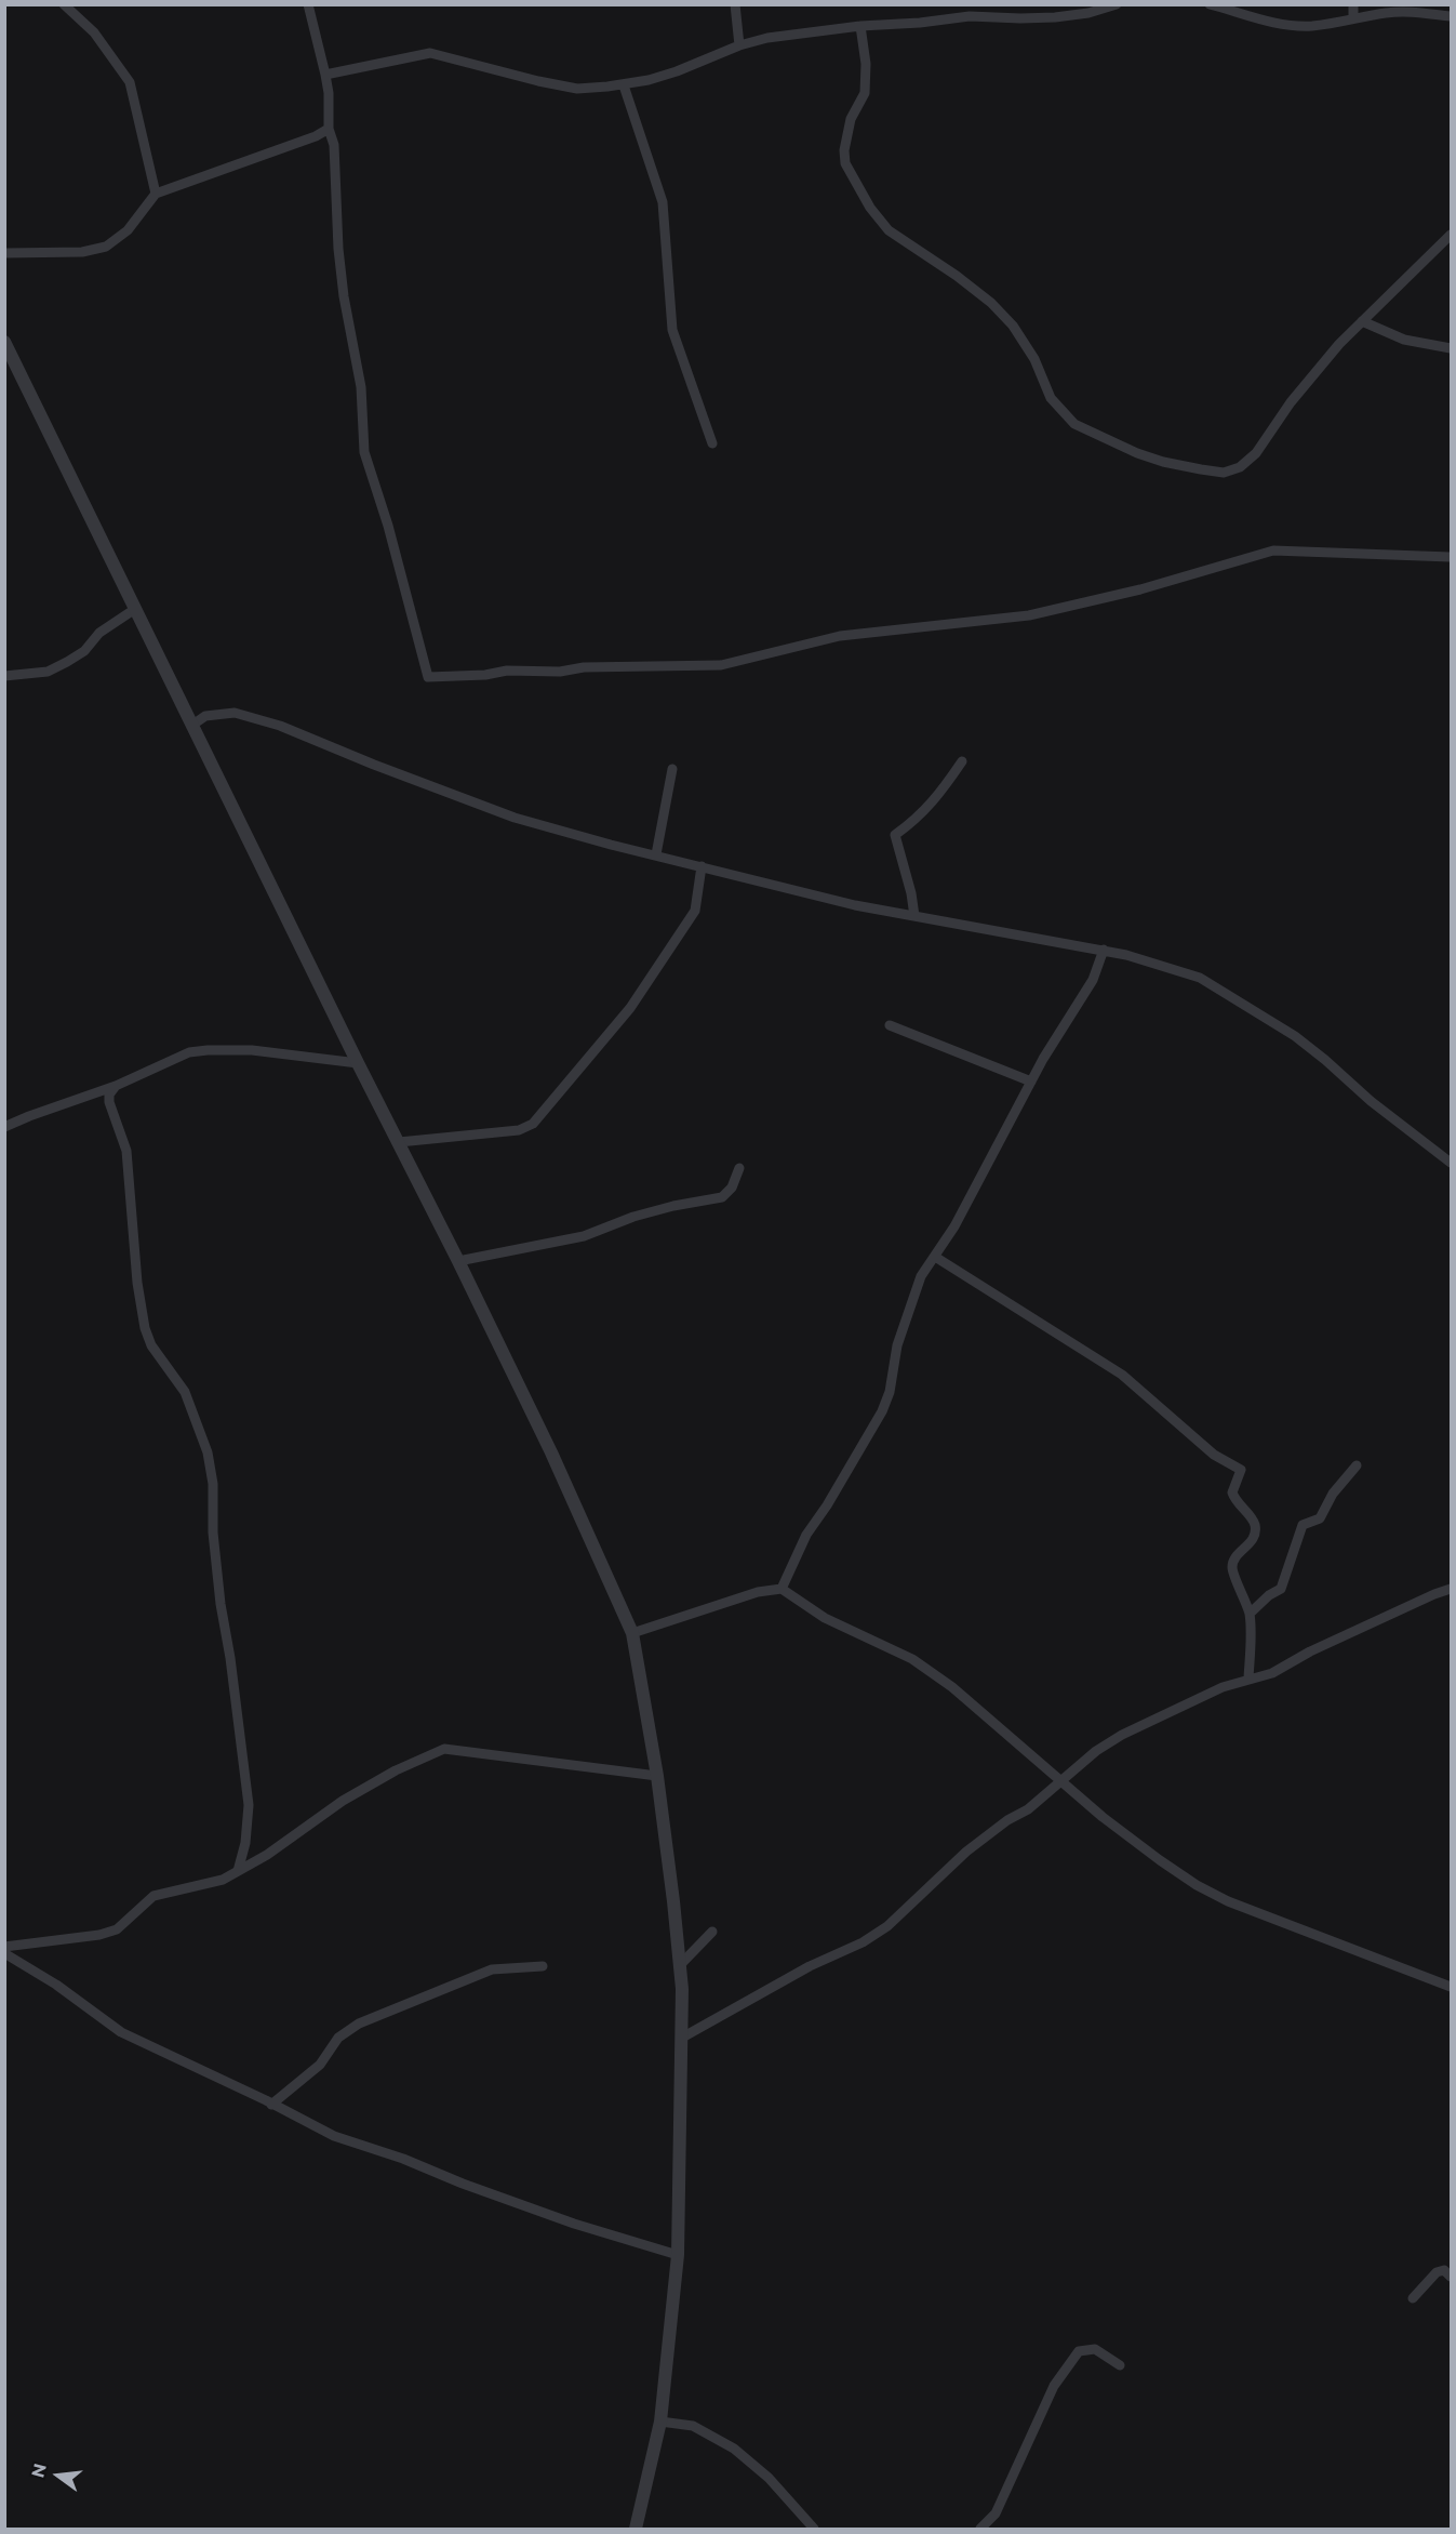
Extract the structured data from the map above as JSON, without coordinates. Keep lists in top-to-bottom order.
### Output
{
  "north": "left"
}
